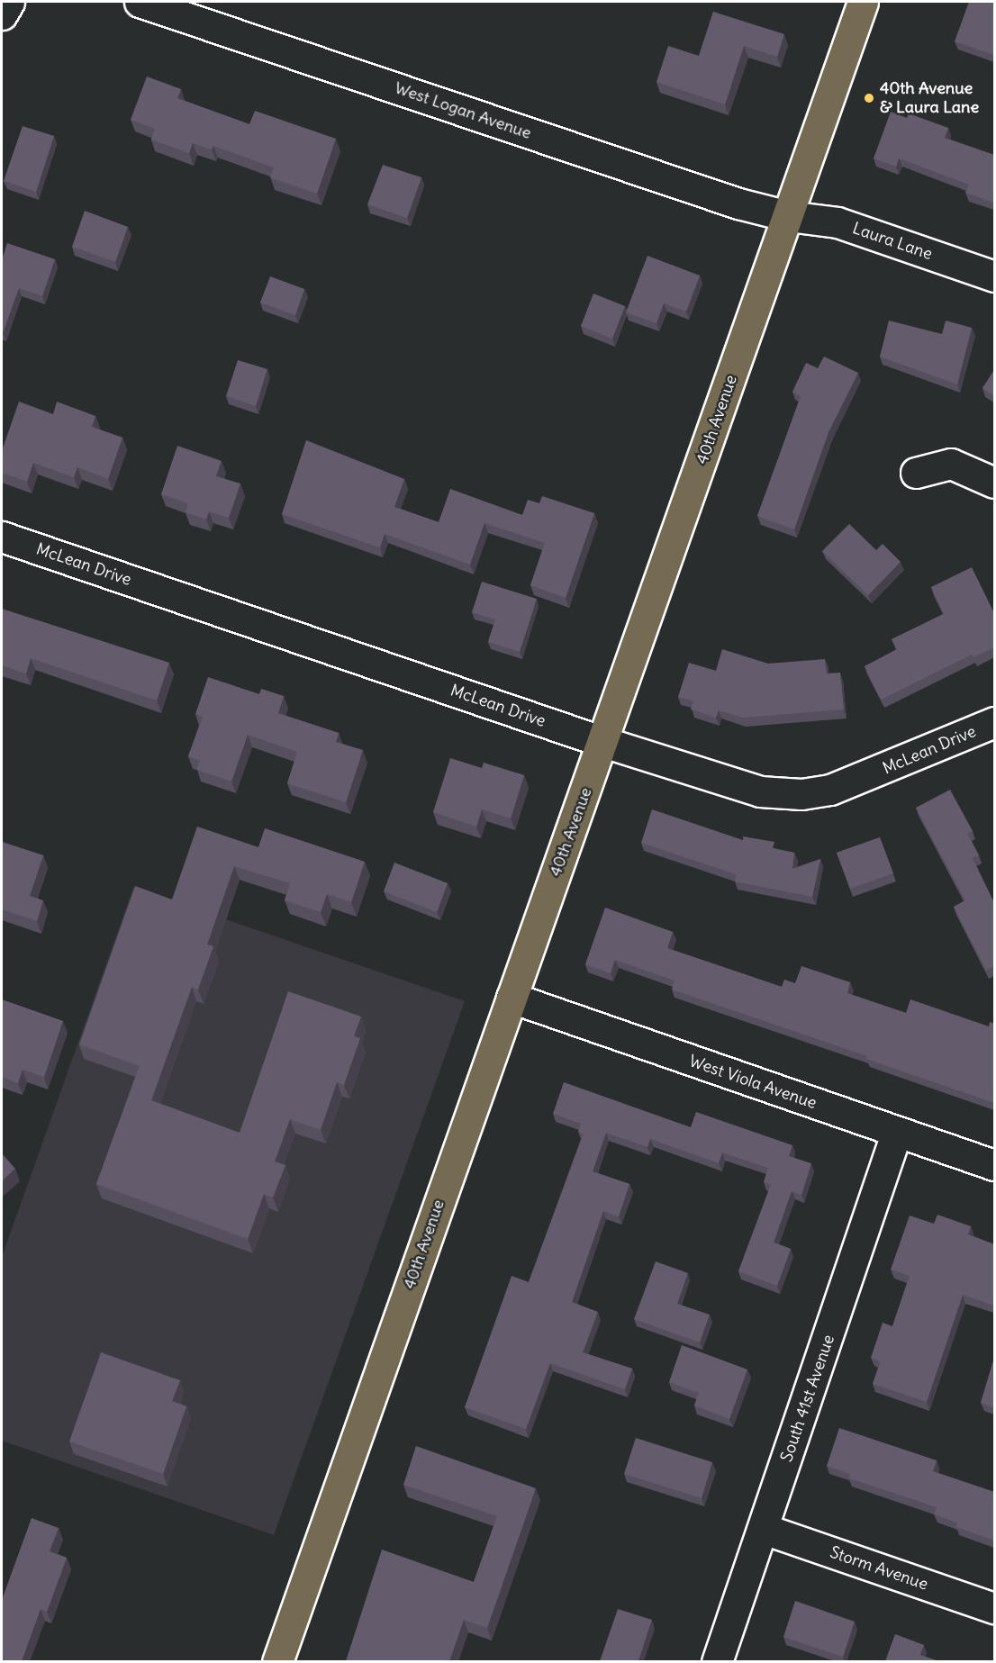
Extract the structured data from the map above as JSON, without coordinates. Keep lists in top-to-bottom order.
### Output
{
  "streets": {
    "main road": ["40th Avenue"],
    "street": [
      "West Logan Avenue",
      "Laura Lane",
      "McLean Drive",
      "West Viola Avenue",
      "South 41st Avenue",
      "Storm Avenue"
    ]
  },
  "crossings": [
    ["West Logan Avenue", "Laura Lane"],
    ["West Logan Avenue", "40th Avenue"],
    ["Laura Lane", "40th Avenue"],
    ["40th Avenue", "McLean Drive"],
    ["40th Avenue", "West Viola Avenue"],
    ["West Viola Avenue", "South 41st Avenue"],
    ["South 41st Avenue", "Storm Avenue"]
  ],
  "places": ["40th Avenue & Laura Lane"]
}
